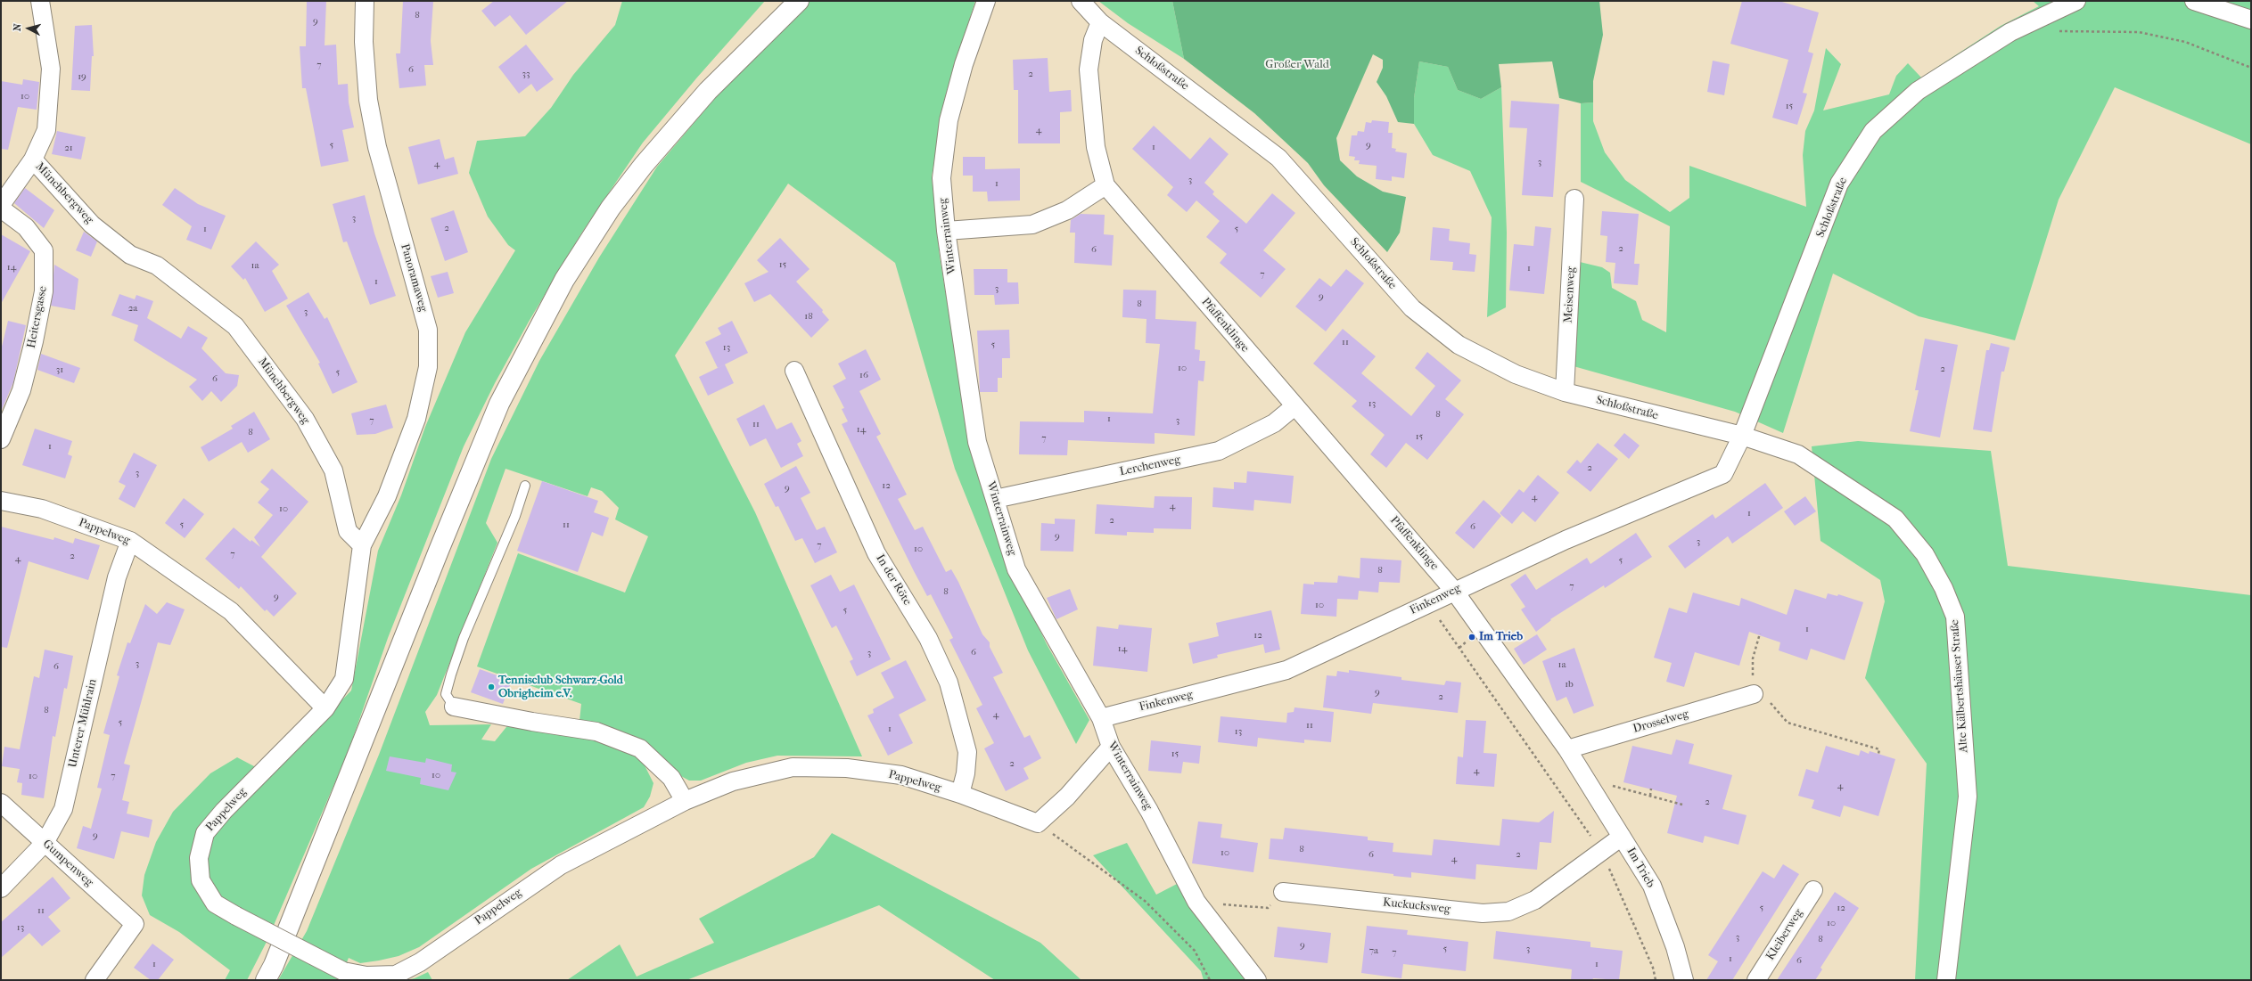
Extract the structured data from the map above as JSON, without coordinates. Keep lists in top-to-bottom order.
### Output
{
  "streets": {
    "street": [
      "Schloßstraße",
      "Münchbergweg",
      "Winterrainweg",
      "Panoramaweg",
      "Meisenweg",
      "Heitersgasse",
      "Pfaffenklinge",
      "Lerchenweg",
      "Pappelweg",
      "In der Röte",
      "Finkenweg",
      "Alte Kälbertshäuser Straße",
      "Drosselweg",
      "Unterer Mühlrain",
      "Gumpenweg",
      "Im Trieb",
      "Kuckucksweg",
      "Kleiberweg"
    ]
  },
  "crossings": [
    ["Schloßstraße", "Meisenweg"],
    ["Schloßstraße", "Pfaffenklinge"],
    ["Schloßstraße", "Finkenweg"],
    ["Schloßstraße", "Alte Kälbertshäuser Straße"],
    ["Münchbergweg", "Panoramaweg"],
    ["Winterrainweg", "Lerchenweg"],
    ["Winterrainweg", "Finkenweg"],
    ["Pfaffenklinge", "Lerchenweg"],
    ["Pfaffenklinge", "Finkenweg"],
    ["Pfaffenklinge", "Im Trieb"],
    ["Pappelweg", "In der Röte"],
    ["Pappelweg", "Unterer Mühlrain"],
    ["Finkenweg", "Alte Kälbertshäuser Straße"],
    ["Finkenweg", "Im Trieb"],
    ["Drosselweg", "Im Trieb"],
    ["Unterer Mühlrain", "Gumpenweg"],
    ["Im Trieb", "Kuckucksweg"]
  ],
  "parks": ["Großer Wald"],
  "places": ["Im Trieb", "Tennisclub Schwarz-Gold Obrigheim e.V."],
  "house_numbers": [
    "8",
    "9",
    "7",
    "6",
    "33",
    "2",
    "19",
    "10",
    "15",
    "4",
    "5",
    "9",
    "1",
    "21",
    "3",
    "4",
    "3",
    "1",
    "3",
    "2",
    "1",
    "5",
    "2",
    "6",
    "15",
    "1a",
    "14",
    "1",
    "7",
    "1",
    "3",
    "9",
    "8",
    "2a",
    "3",
    "18",
    "11",
    "5",
    "13",
    "10",
    "2",
    "31",
    "5",
    "16",
    "6",
    "13",
    "8",
    "1",
    "7",
    "3",
    "11",
    "14",
    "8",
    "15",
    "7",
    "1",
    "2",
    "3",
    "12",
    "9",
    "4",
    "4",
    "10",
    "1",
    "2",
    "5",
    "11",
    "6",
    "9",
    "3",
    "7",
    "10",
    "7",
    "2",
    "4",
    "5",
    "8",
    "7",
    "8",
    "9",
    "10",
    "5",
    "1",
    "12",
    "14",
    "6",
    "3",
    "3",
    "1a",
    "6",
    "1b",
    "9",
    "2",
    "8",
    "4",
    "5",
    "11",
    "1",
    "13",
    "15",
    "2",
    "4",
    "10",
    "10",
    "7",
    "4",
    "2",
    "9",
    "8",
    "10",
    "6",
    "2",
    "4",
    "5",
    "12",
    "11",
    "10",
    "13",
    "3",
    "8",
    "9",
    "5",
    "3",
    "7a",
    "7",
    "1",
    "6",
    "1",
    "1"
  ],
  "north": "left"
}
